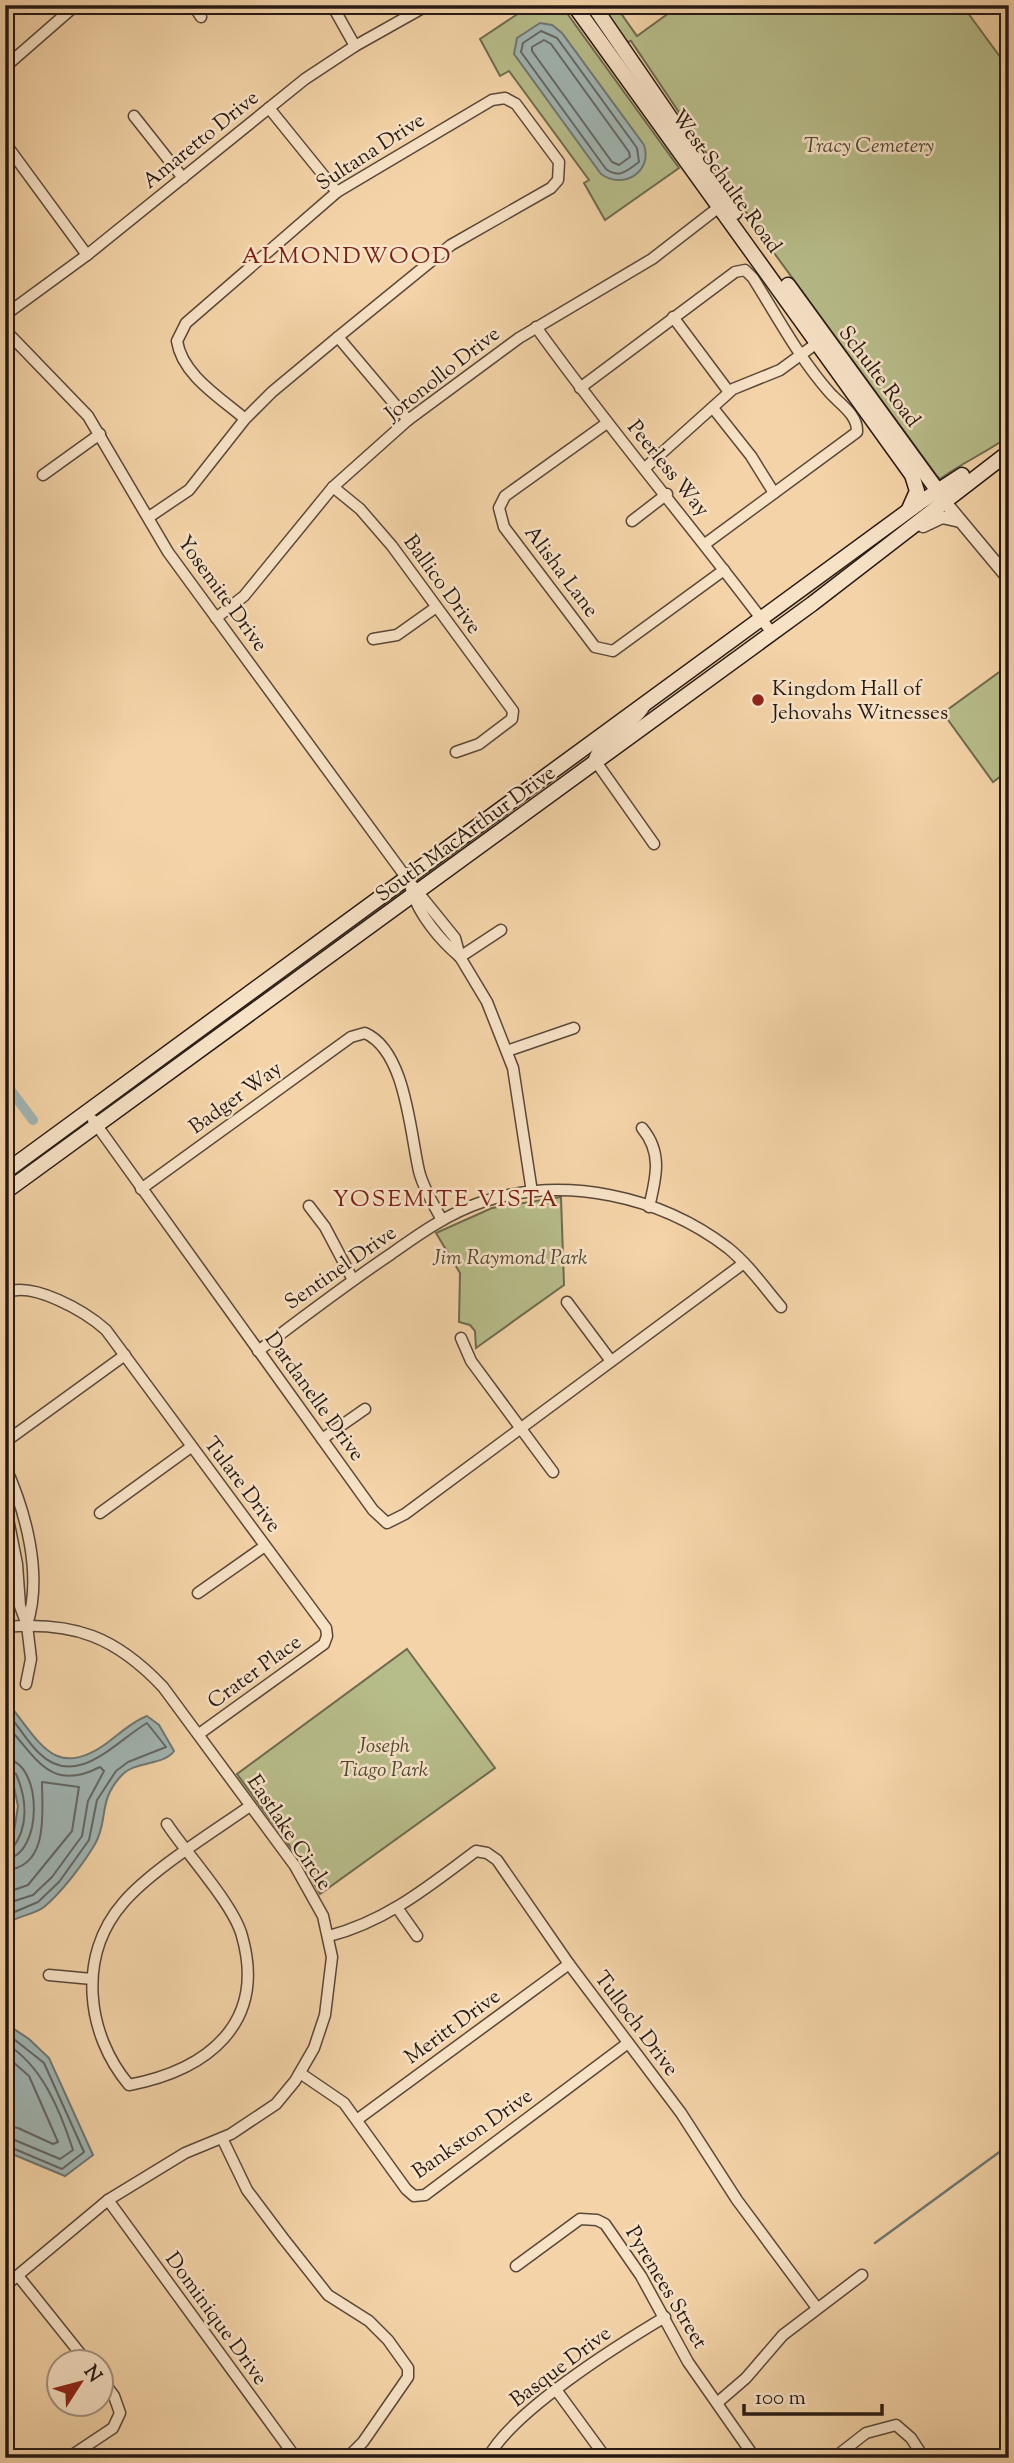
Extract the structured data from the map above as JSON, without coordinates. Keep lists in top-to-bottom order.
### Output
{
  "streets": {
    "main road": ["West Schulte Road", "Schulte Road", "South MacArthur Drive"],
    "street": [
      "Amaretto Drive",
      "Sultana Drive",
      "Joronollo Drive",
      "Peerless Way",
      "Alisha Lane",
      "Ballico Drive",
      "Yosemite Drive",
      "Badger Way",
      "Sentinel Drive",
      "Dardanelle Drive",
      "Tulare Drive",
      "Crater Place",
      "Eastlake Circle",
      "Tulloch Drive",
      "Meritt Drive",
      "Bankston Drive",
      "Pyrenees Street",
      "Dominique Drive",
      "Basque Drive"
    ]
  },
  "crossings": [
    ["West Schulte Road", "Joronollo Drive"],
    ["West Schulte Road", "Schulte Road"],
    ["Joronollo Drive", "Peerless Way"],
    ["Joronollo Drive", "Ballico Drive"],
    ["Joronollo Drive", "Yosemite Drive"],
    ["Schulte Road", "South MacArthur Drive"],
    ["Peerless Way", "Alisha Lane"],
    ["Peerless Way", "South MacArthur Drive"],
    ["Yosemite Drive", "South MacArthur Drive"],
    ["Yosemite Drive", "Sentinel Drive"],
    ["South MacArthur Drive", "Dardanelle Drive"],
    ["Badger Way", "Sentinel Drive"],
    ["Badger Way", "Dardanelle Drive"],
    ["Sentinel Drive", "Dardanelle Drive"],
    ["Tulare Drive", "Crater Place"],
    ["Crater Place", "Eastlake Circle"],
    ["Eastlake Circle", "Tulloch Drive"],
    ["Eastlake Circle", "Dominique Drive"],
    ["Tulloch Drive", "Meritt Drive"],
    ["Tulloch Drive", "Bankston Drive"],
    ["Meritt Drive", "Bankston Drive"],
    ["Pyrenees Street", "Basque Drive"]
  ],
  "districts": ["ALMONDWOOD", "YOSEMITE VISTA"],
  "parks": ["Tracy Cemetery", "Jim Raymond Park", "Joseph Tiago Park"],
  "places": ["Kingdom Hall of Jehovahs Witnesses"],
  "scale_bar": "100 m",
  "north": "top right"
}
